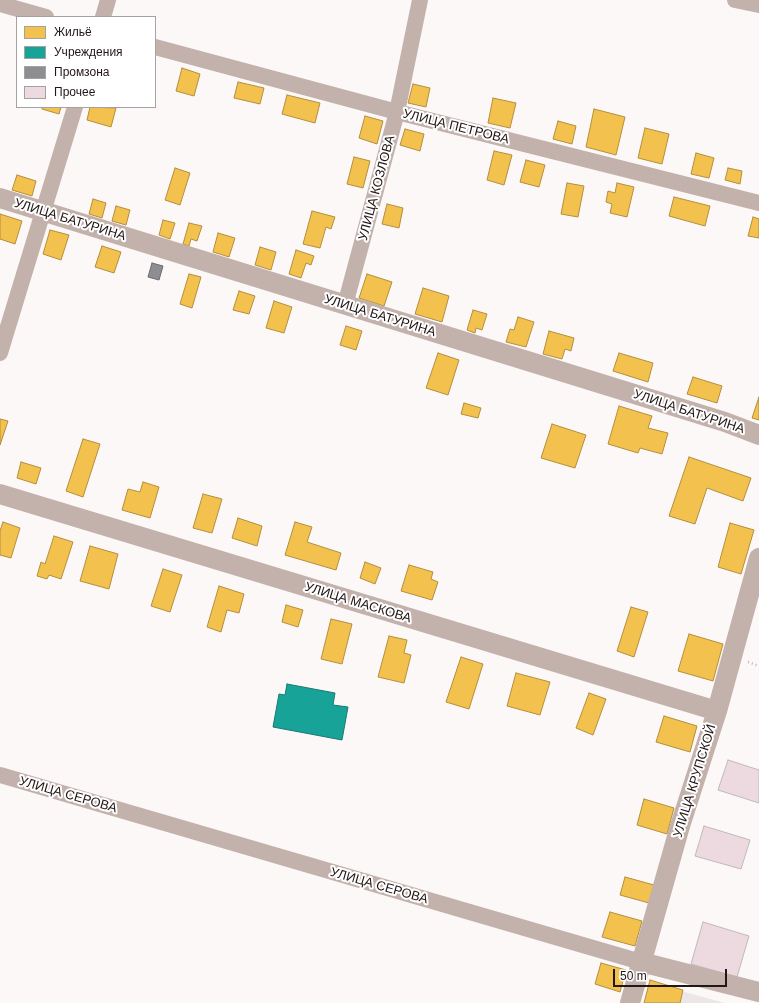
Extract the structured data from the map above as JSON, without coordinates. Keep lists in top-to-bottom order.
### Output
{
  "streets": {
    "street": [
      "УЛИЦА ПЕТРОВА",
      "УЛИЦА КОЗЛОВА",
      "УЛИЦА БАТУРИНА",
      "УЛИЦА МАСКОВА",
      "УЛИЦА КРУПСКОЙ",
      "УЛИЦА СЕРОВА"
    ]
  },
  "crossings": [
    ["УЛИЦА ПЕТРОВА", "УЛИЦА КОЗЛОВА"],
    ["УЛИЦА КОЗЛОВА", "УЛИЦА БАТУРИНА"],
    ["УЛИЦА МАСКОВА", "УЛИЦА КРУПСКОЙ"],
    ["УЛИЦА КРУПСКОЙ", "УЛИЦА СЕРОВА"]
  ],
  "legend": [
    "Жильё",
    "Учреждения",
    "Промзона",
    "Прочее"
  ],
  "scale_bar": "50 m"
}
